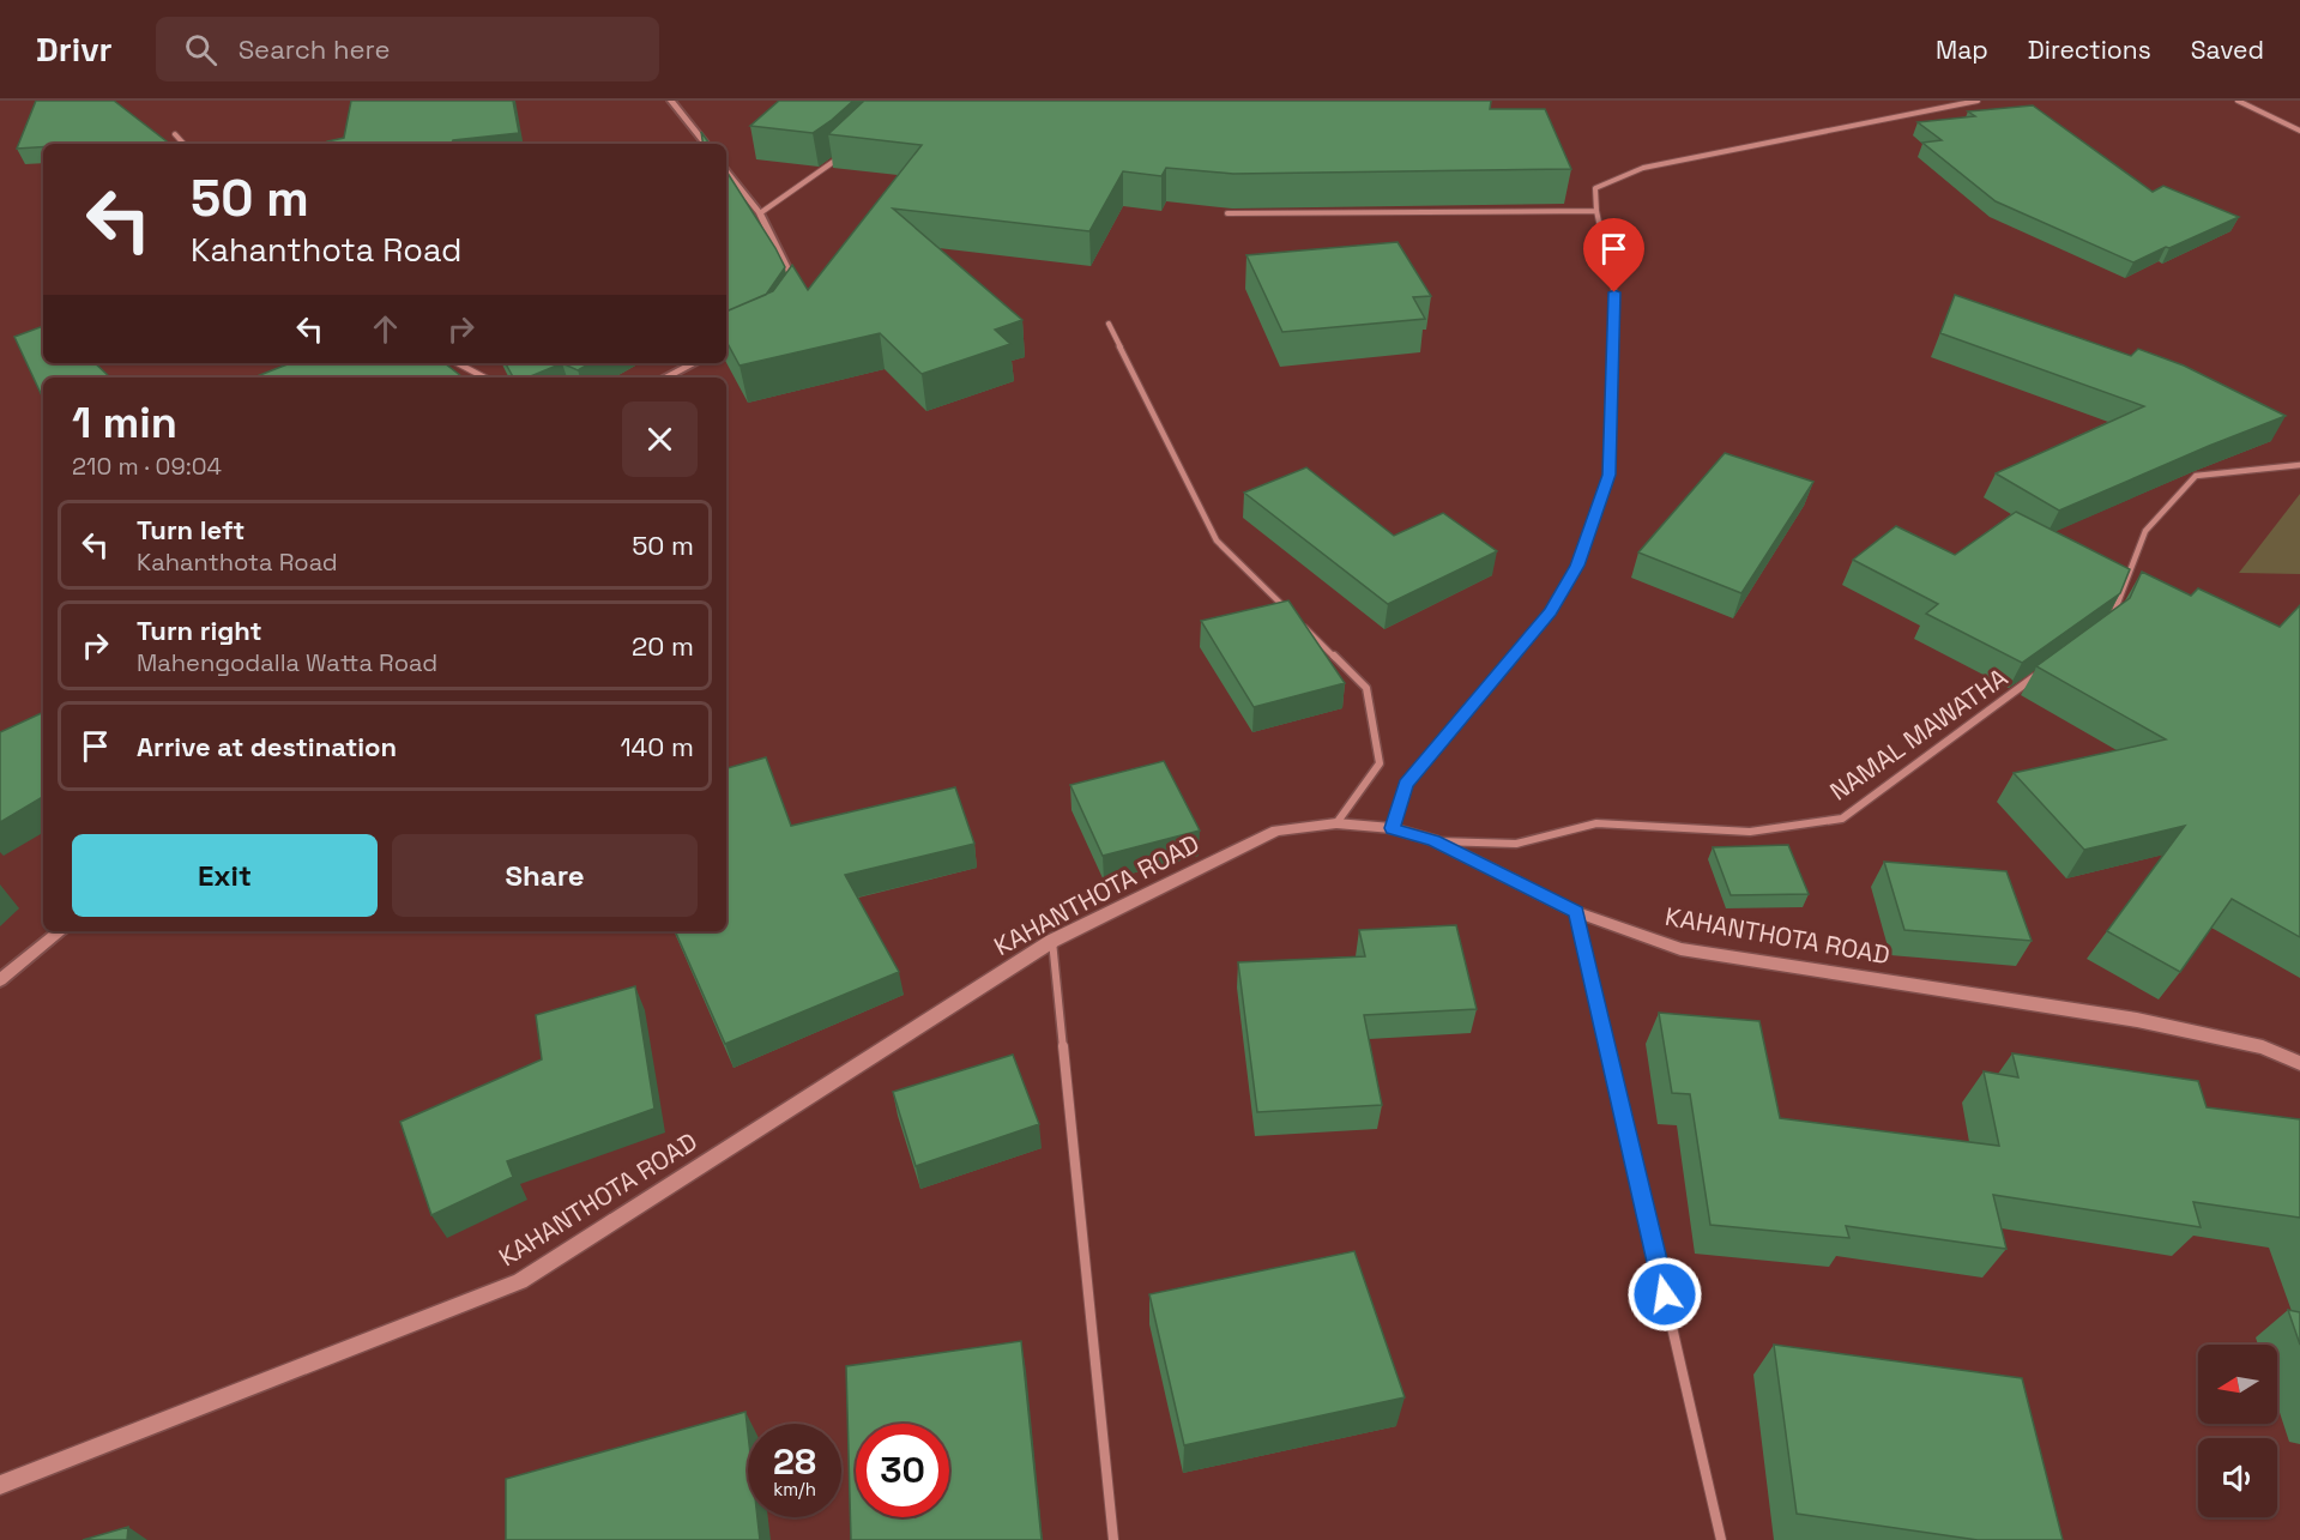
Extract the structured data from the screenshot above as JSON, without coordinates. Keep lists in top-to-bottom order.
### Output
{
  "streets": {
    "main road": ["KAHANTHOTA ROAD"],
    "street": ["NAMAL MAWATHA"]
  },
  "crossings": [
    ["NAMAL MAWATHA", "KAHANTHOTA ROAD"]
  ],
  "north": "left",
  "page": {
    "header": "Drivr",
    "search": "Search here",
    "nav": ["Map", "Directions", "Saved"],
    "turn": ["50 m", "Kahanthota Road"],
    "heading": ["1 min", "210 m · 09:04"],
    "list": [
      {
        "name": "Turn left",
        "note": "Kahanthota Road",
        "value": "50 m"
      },
      {
        "name": "Turn right",
        "note": "Mahengodalla Watta Road",
        "value": "20 m"
      },
      {
        "name": "Arrive at destination",
        "value": "140 m"
      }
    ],
    "buttons": ["Exit", "Share"],
    "speed": "28 km/h",
    "limit": "30"
  }
}
